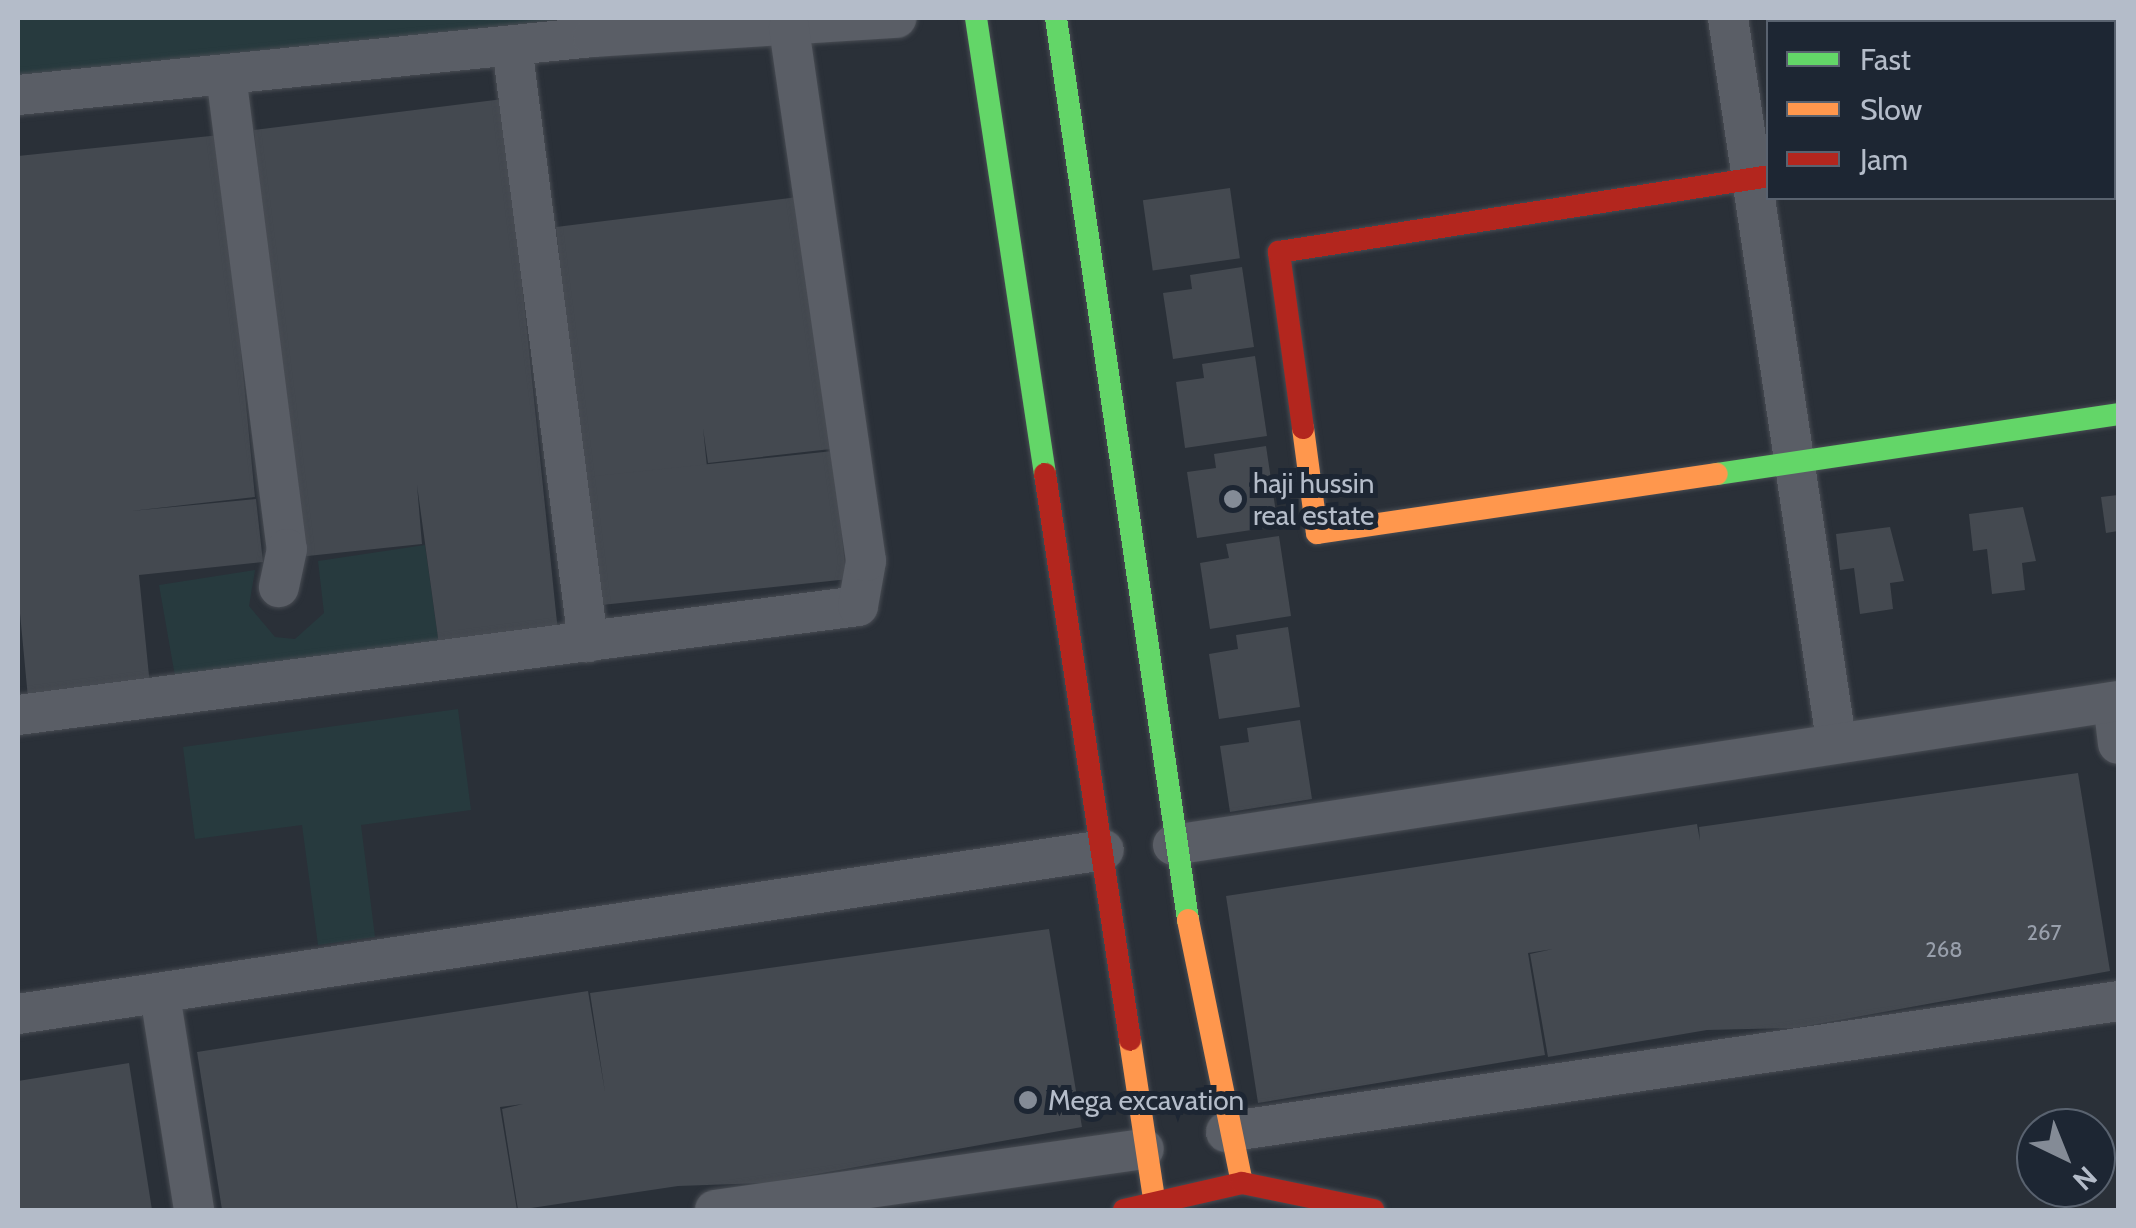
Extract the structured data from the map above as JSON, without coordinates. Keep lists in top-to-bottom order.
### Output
{
  "places": ["haji hussin real estate", "Mega excavation"],
  "house_numbers": ["267", "268"],
  "legend": ["Fast", "Slow", "Jam"],
  "north": "bottom right"
}
